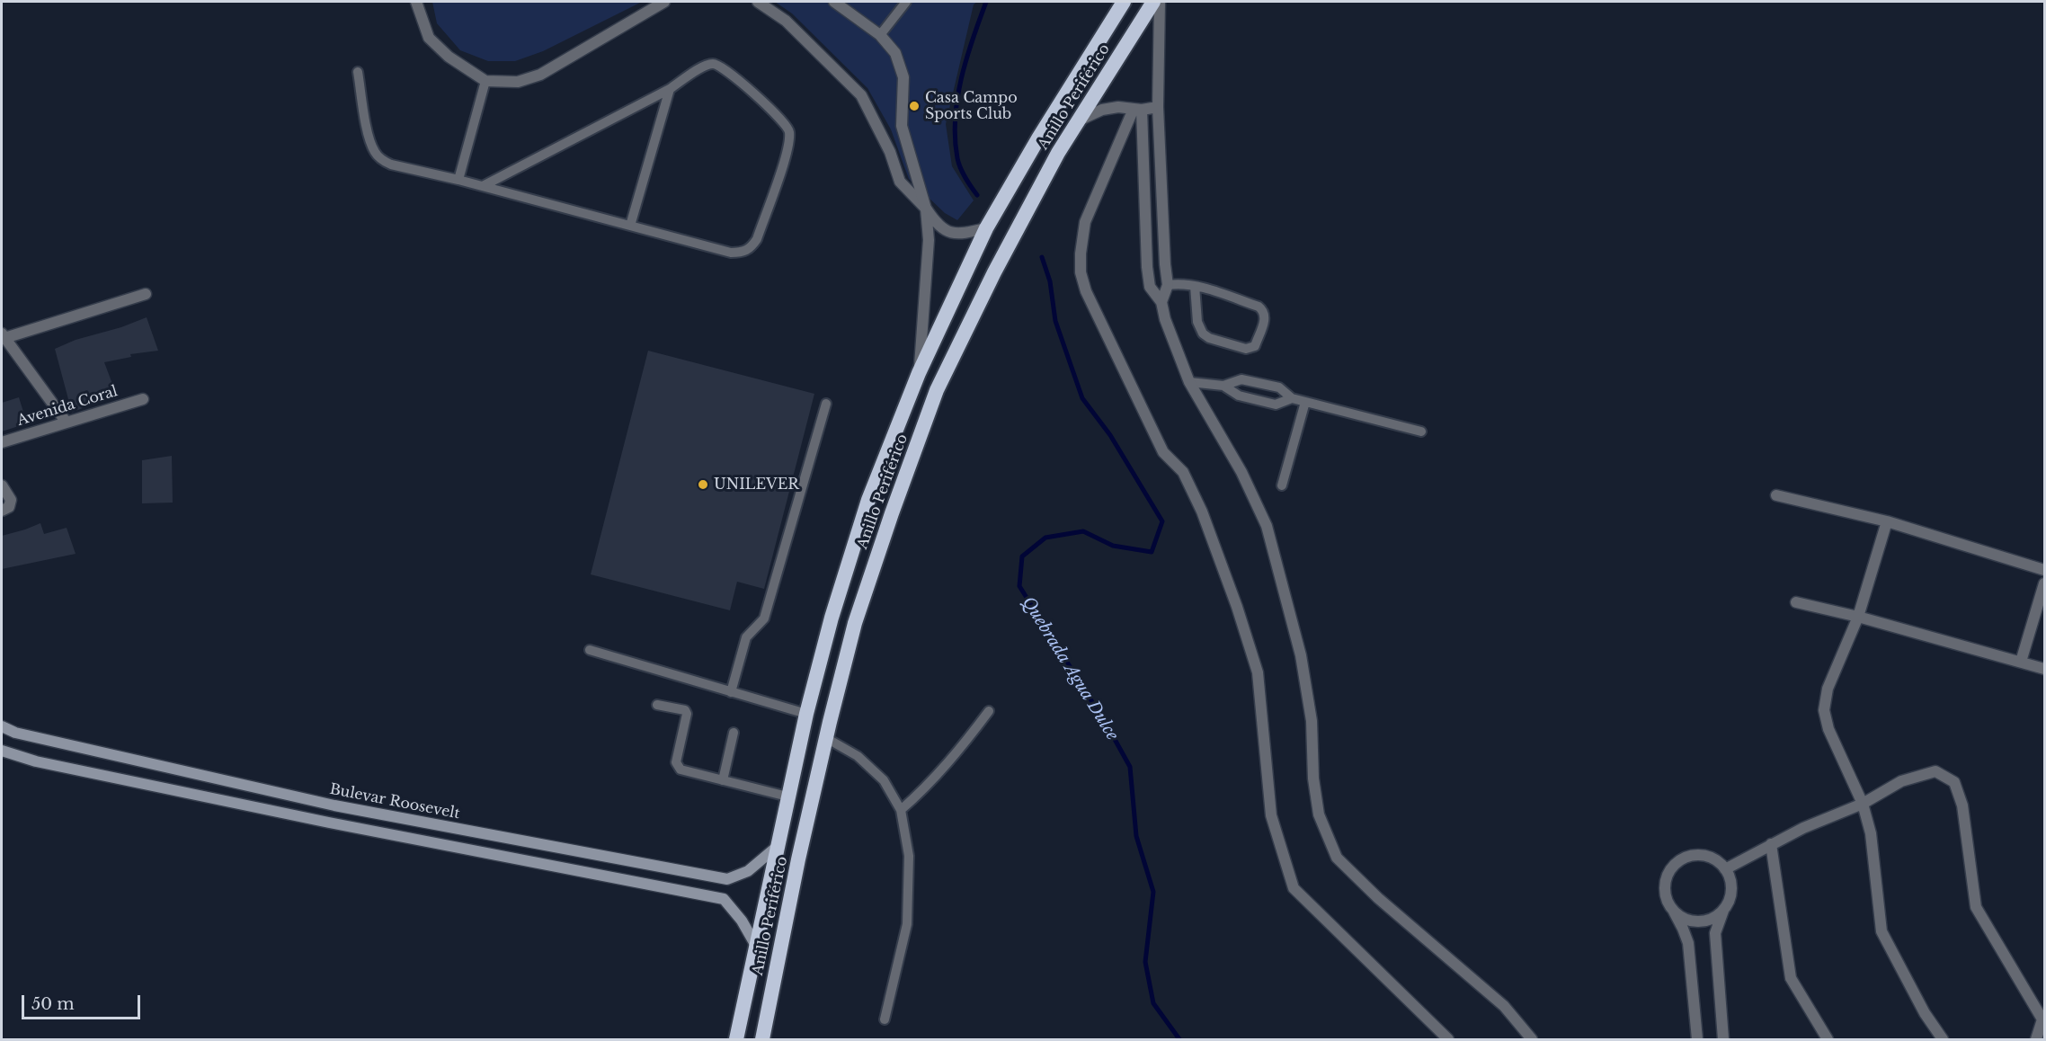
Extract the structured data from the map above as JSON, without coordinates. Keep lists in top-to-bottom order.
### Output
{
  "streets": {
    "highway": ["Anillo Periférico"],
    "main road": ["Bulevar Roosevelt"],
    "street": ["Avenida Coral"]
  },
  "water": ["Quebrada Agua Dulce"],
  "places": ["Casa Campo Sports Club", "UNILEVER"],
  "scale_bar": "50 m"
}
